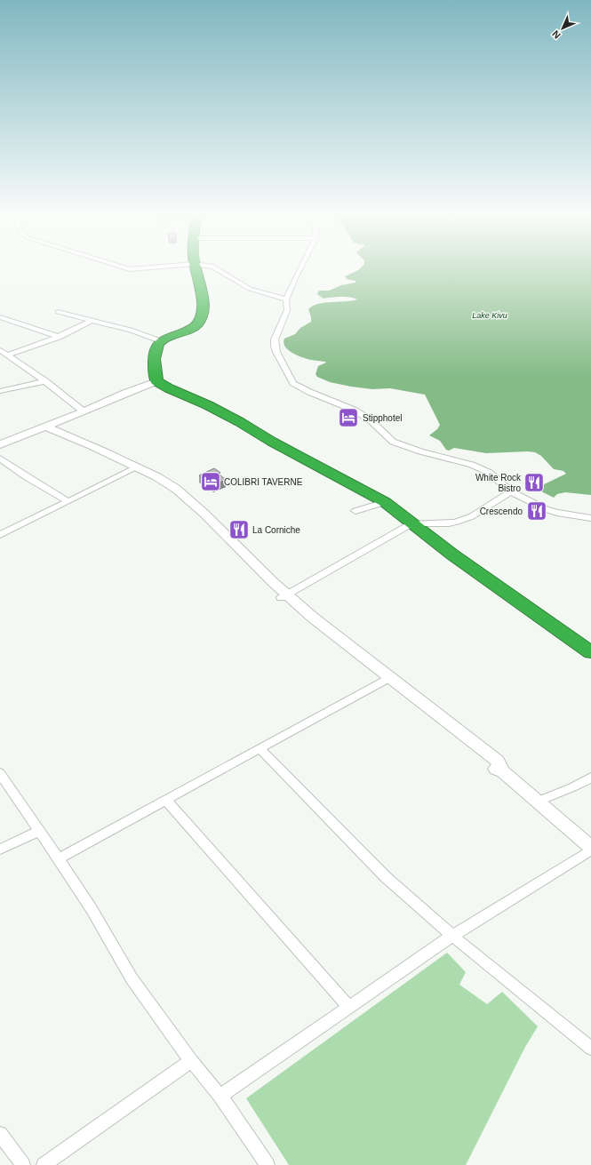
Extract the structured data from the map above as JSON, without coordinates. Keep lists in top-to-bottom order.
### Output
{
  "water": ["Lake Kivu"],
  "places": {
    "hotel": ["Stipphotel", "COLIBRI TAVERNE"],
    "restaurant": ["White Rock Bistro", "Crescendo", "La Corniche"]
  },
  "north": "bottom left"
}
